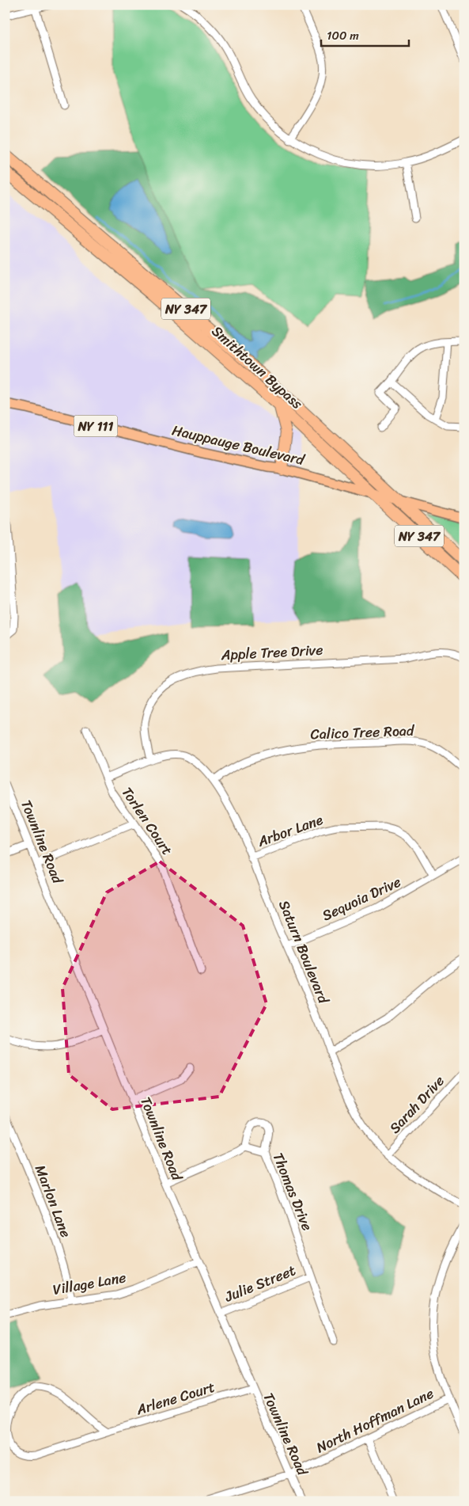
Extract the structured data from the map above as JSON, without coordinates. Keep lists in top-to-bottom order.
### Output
{
  "streets": {
    "highway": ["NY 347", "Smithtown Bypass"],
    "main road": ["NY 111", "Hauppauge Boulevard"],
    "street": [
      "Apple Tree Drive",
      "Calico Tree Road",
      "Torlen Court",
      "Arbor Lane",
      "Townline Road",
      "Sequoia Drive",
      "Saturn Boulevard",
      "Sarah Drive",
      "Thomas Drive",
      "Marlon Lane",
      "Village Lane",
      "Julie Street",
      "Arlene Court",
      "North Hoffman Lane"
    ]
  },
  "crossings": [
    ["Smithtown Bypass", "Hauppauge Boulevard"],
    ["Apple Tree Drive", "Saturn Boulevard"],
    ["Calico Tree Road", "Saturn Boulevard"],
    ["Torlen Court", "Saturn Boulevard"],
    ["Arbor Lane", "Sequoia Drive"],
    ["Arbor Lane", "Saturn Boulevard"],
    ["Townline Road", "Village Lane"],
    ["Townline Road", "Julie Street"],
    ["Townline Road", "Arlene Court"],
    ["Townline Road", "North Hoffman Lane"],
    ["Sequoia Drive", "Saturn Boulevard"],
    ["Saturn Boulevard", "Sarah Drive"],
    ["Thomas Drive", "Julie Street"],
    ["Marlon Lane", "Village Lane"]
  ],
  "scale_bar": "100 m"
}
